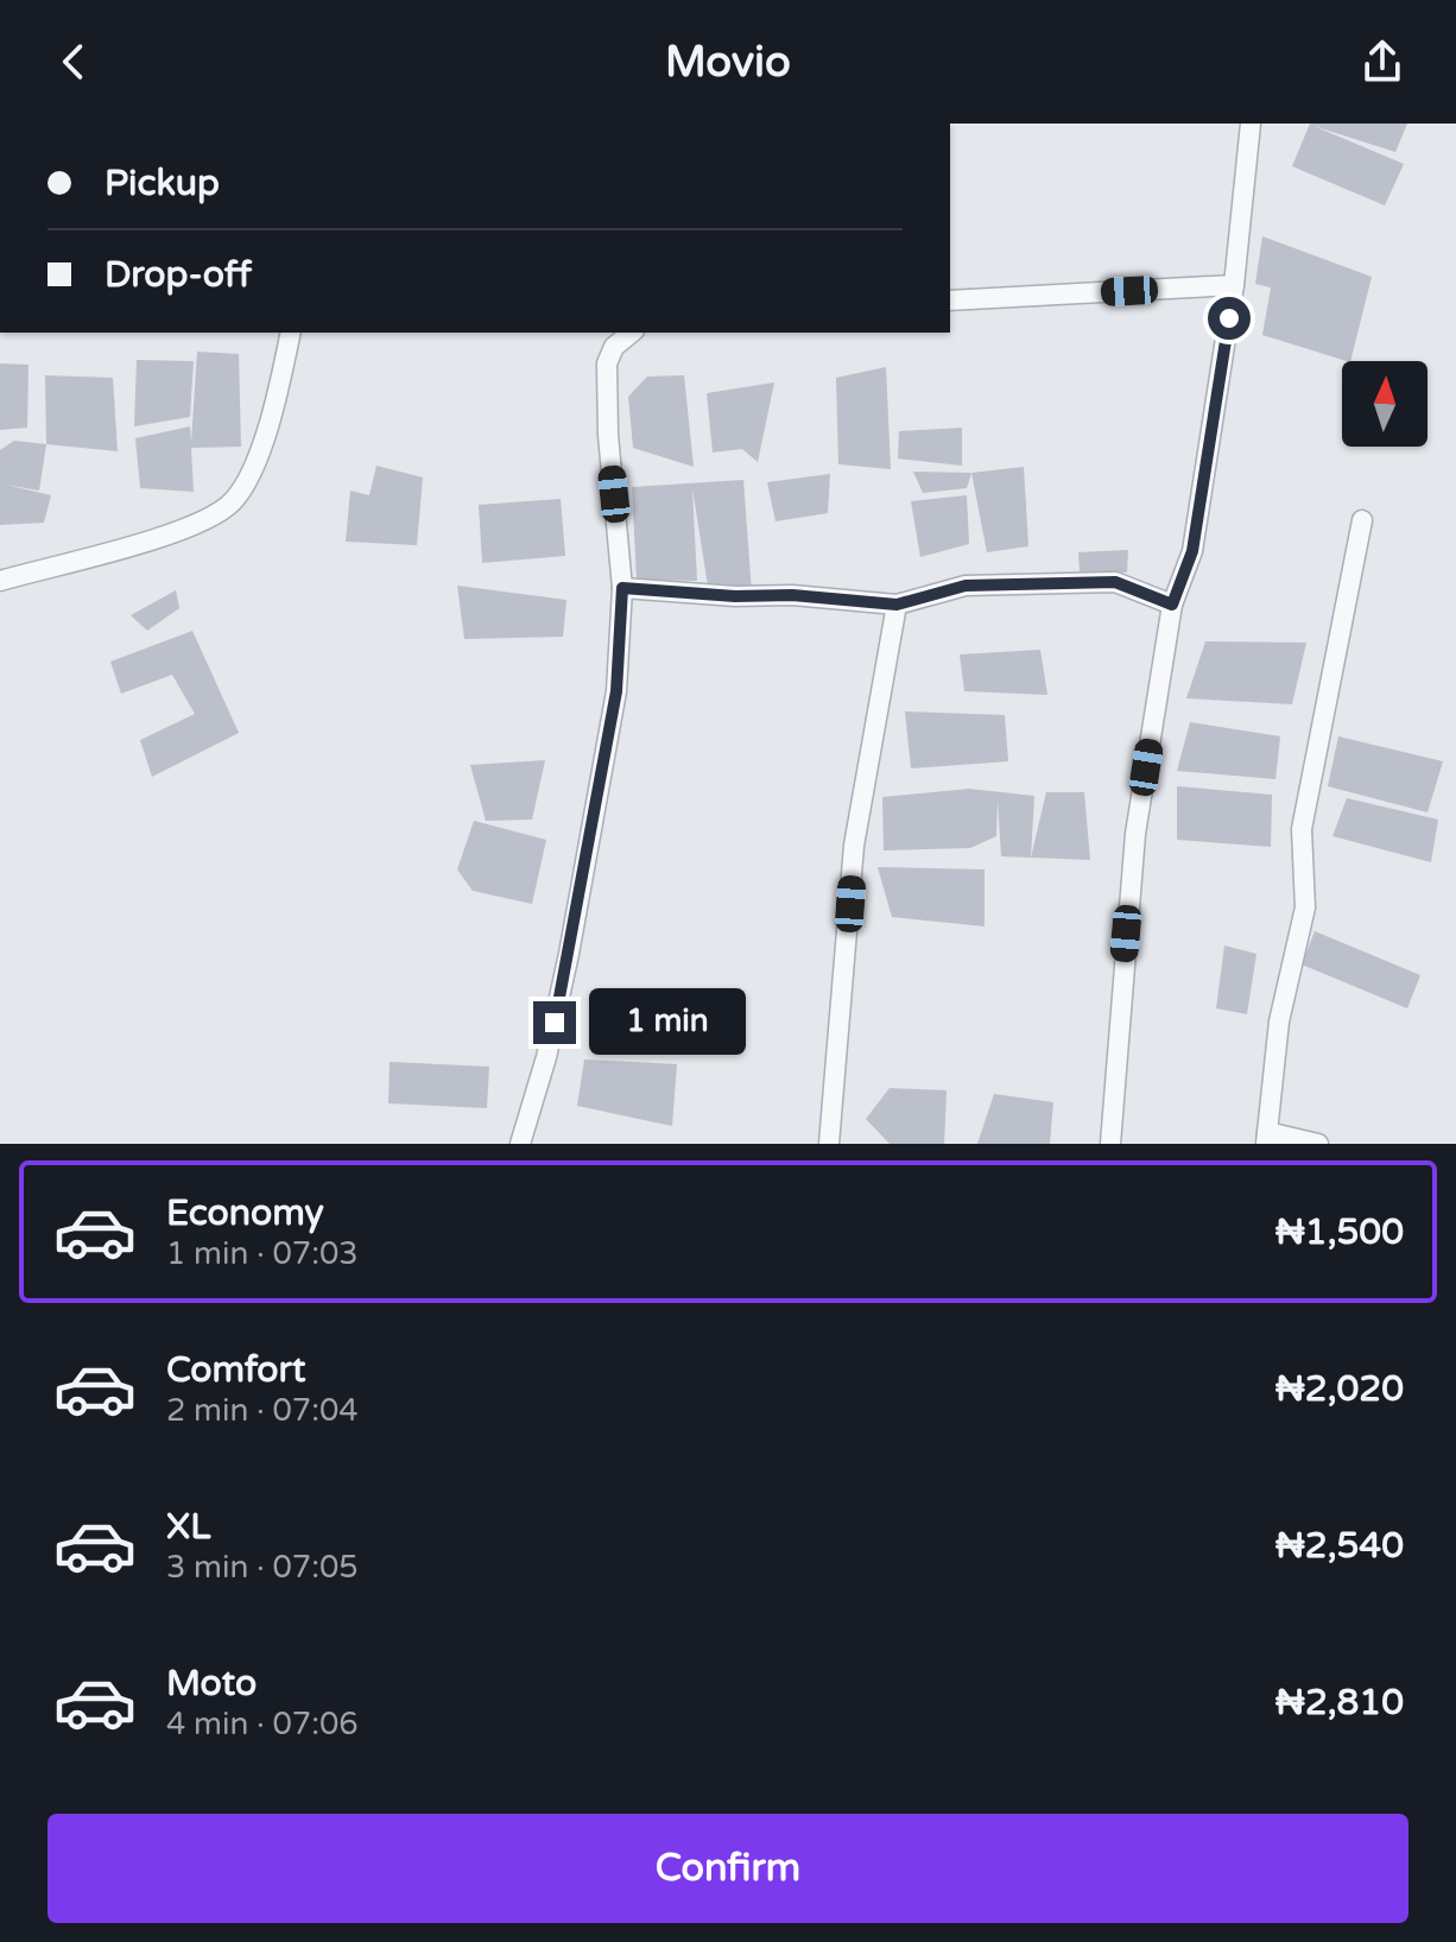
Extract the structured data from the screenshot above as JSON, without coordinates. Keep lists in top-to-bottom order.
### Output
{
  "north": "top",
  "page": {
    "header": "Movio",
    "banner": ["Pickup", "Drop-off"],
    "bubble": "1 min",
    "list": [
      {
        "name": "Economy",
        "note": "1 min · 07:03",
        "value": "₦1,500"
      },
      {
        "name": "Comfort",
        "note": "2 min · 07:04",
        "value": "₦2,020"
      },
      {
        "name": "XL",
        "note": "3 min · 07:05",
        "value": "₦2,540"
      },
      {
        "name": "Moto",
        "note": "4 min · 07:06",
        "value": "₦2,810"
      }
    ],
    "buttons": "Confirm"
  }
}
